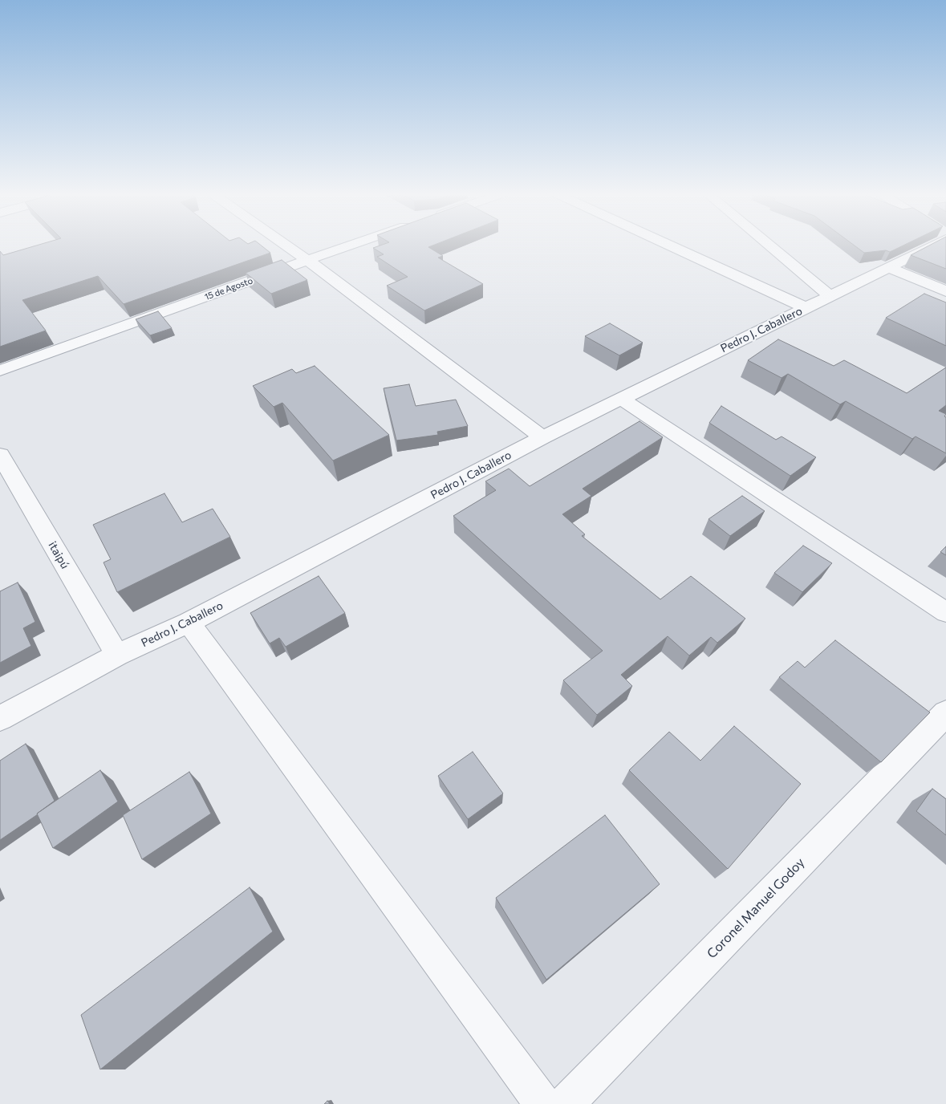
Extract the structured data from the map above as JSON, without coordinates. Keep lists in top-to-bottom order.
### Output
{
  "streets": {
    "street": [
      "15 de Agosto",
      "Pedro J. Caballero",
      "itaipú",
      "Coronel Manuel Godoy"
    ]
  },
  "crossings": [
    ["Pedro J. Caballero", "itaipú"]
  ]
}
